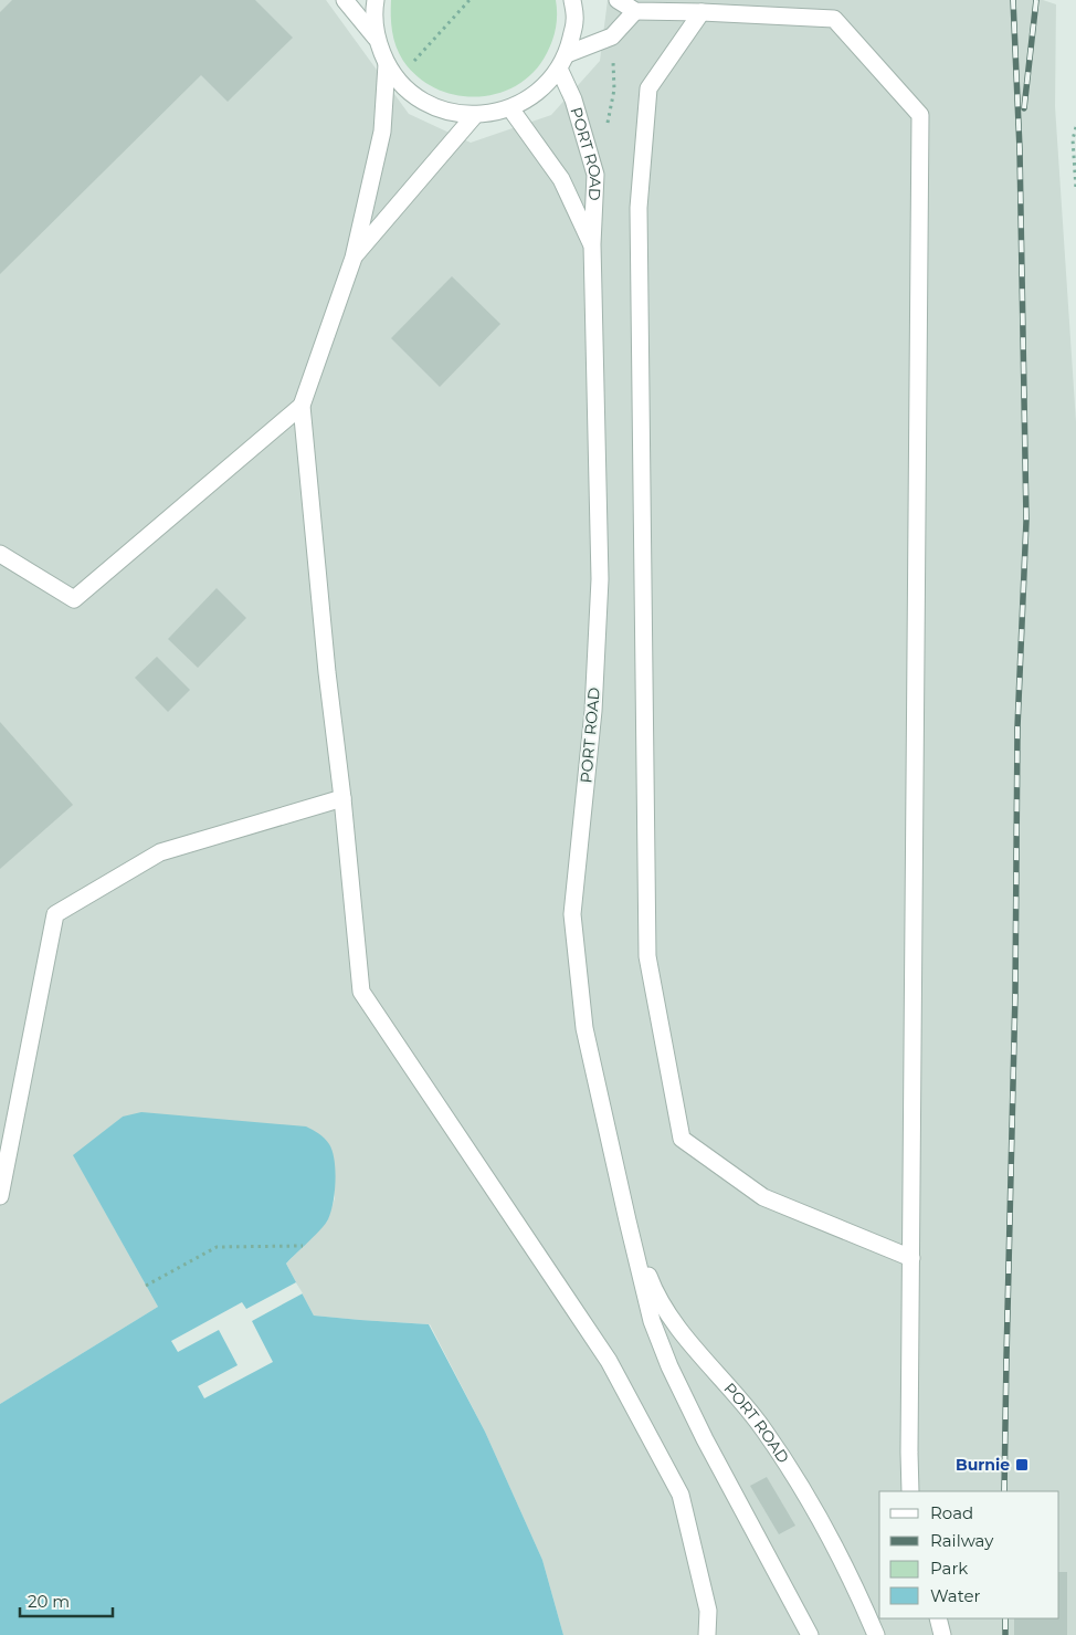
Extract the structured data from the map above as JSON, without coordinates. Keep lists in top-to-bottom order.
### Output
{
  "streets": {
    "lane": ["PORT ROAD"]
  },
  "places": {
    "transit": ["Burnie"]
  },
  "legend": [
    "Road",
    "Railway",
    "Park",
    "Water"
  ],
  "scale_bar": "20 m"
}
